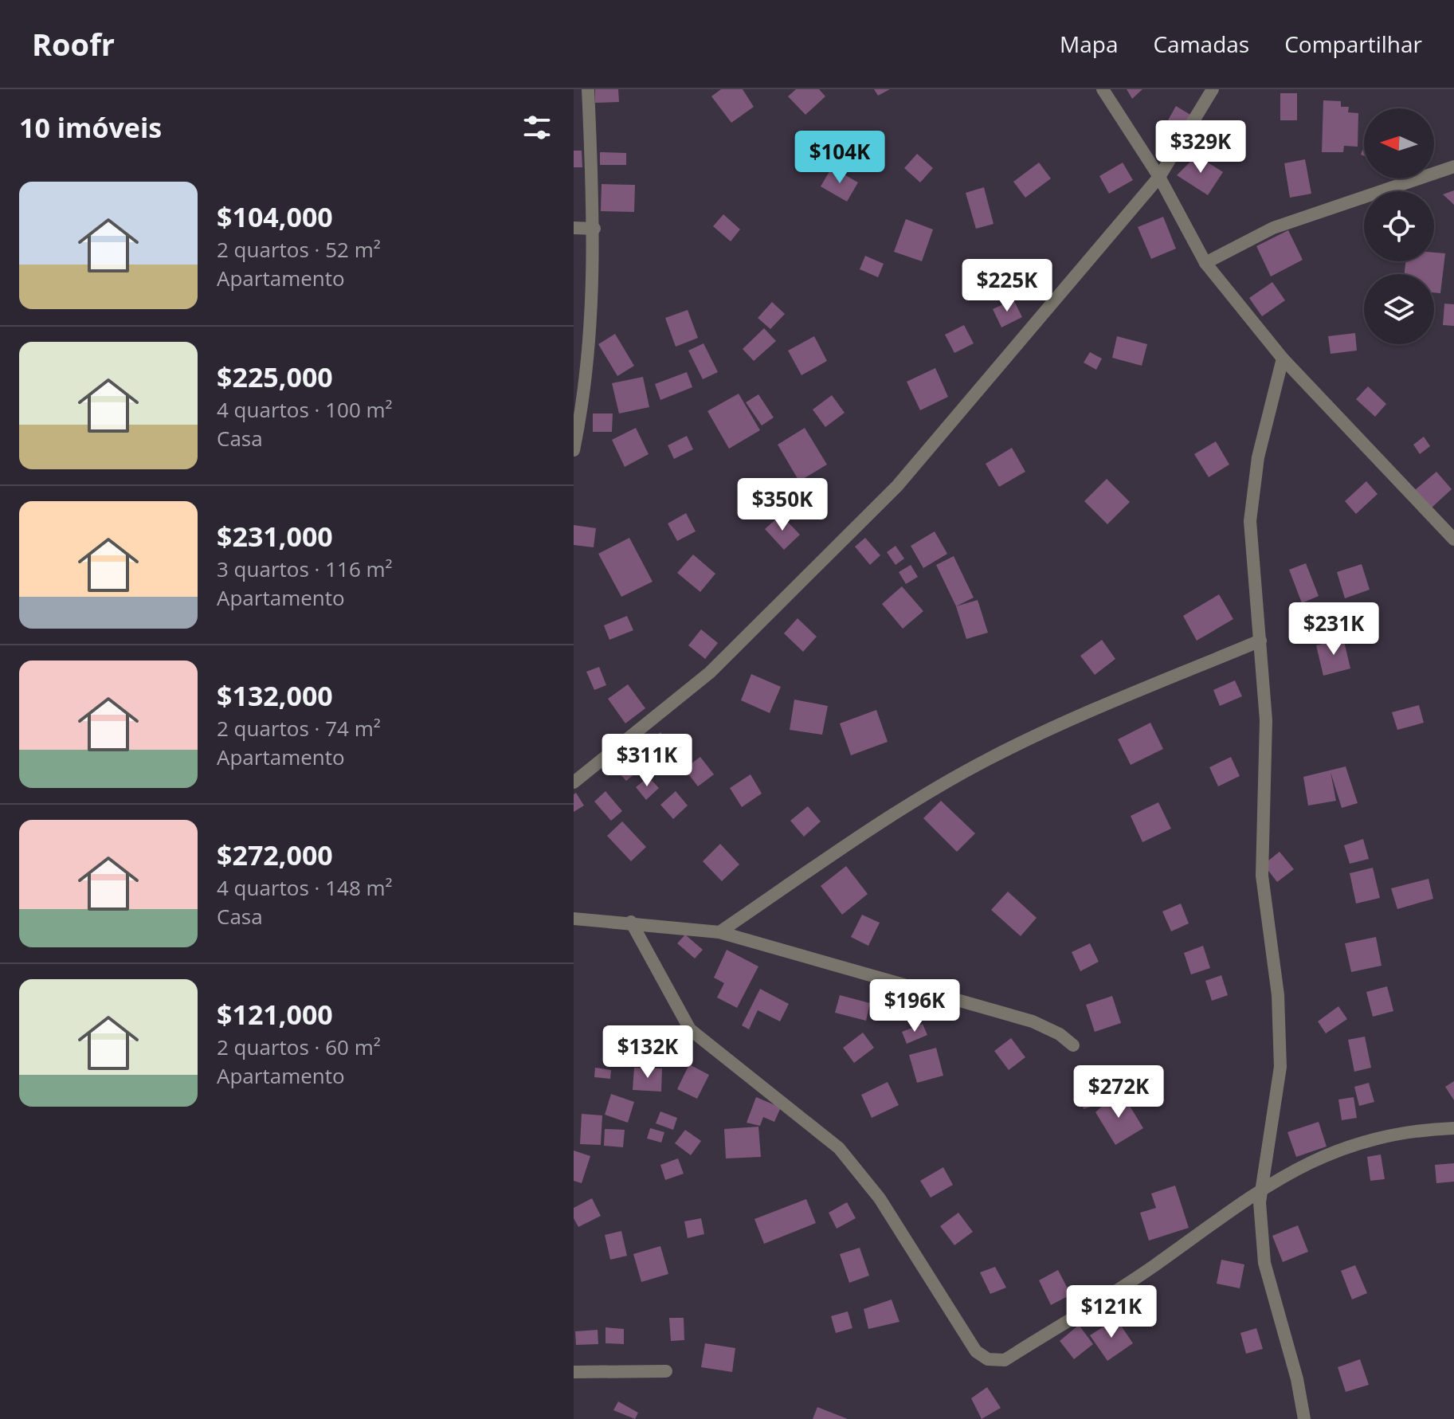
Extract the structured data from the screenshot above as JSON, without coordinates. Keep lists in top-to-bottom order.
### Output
{
  "north": "left",
  "page": {
    "header": "Roofr",
    "nav": ["Mapa", "Camadas", "Compartilhar"],
    "heading": "10 imóveis",
    "price": [
      "$329K",
      "$104K",
      "$225K",
      "$350K",
      "$231K",
      "$311K",
      "$196K",
      "$132K",
      "$272K",
      "$121K"
    ],
    "list": [
      {
        "name": "$104,000",
        "note": "2 quartos · 52 m² · Apartamento"
      },
      {
        "name": "$225,000",
        "note": "4 quartos · 100 m² · Casa"
      },
      {
        "name": "$231,000",
        "note": "3 quartos · 116 m² · Apartamento"
      },
      {
        "name": "$132,000",
        "note": "2 quartos · 74 m² · Apartamento"
      },
      {
        "name": "$272,000",
        "note": "4 quartos · 148 m² · Casa"
      },
      {
        "name": "$121,000",
        "note": "2 quartos · 60 m² · Apartamento"
      }
    ]
  }
}
